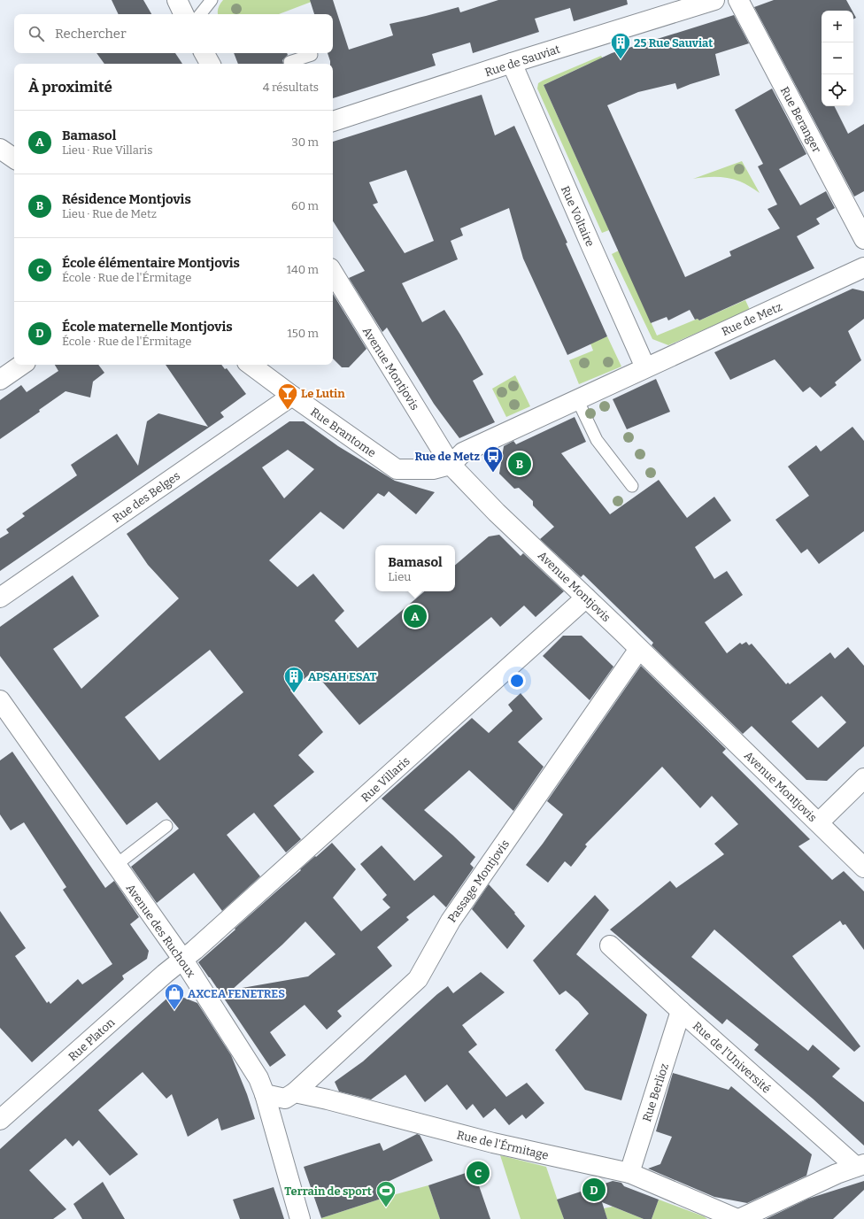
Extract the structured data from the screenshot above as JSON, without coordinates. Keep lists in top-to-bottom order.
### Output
{
  "streets": {
    "street": [
      "Rue de Sauviat",
      "Rue Beranger",
      "Rue Voltaire",
      "Rue de Metz",
      "Avenue Montjovis",
      "Rue Brantome",
      "Rue des Belges",
      "Rue Villaris",
      "Passage Montjovis",
      "Avenue des Ruchoux",
      "Rue Platon",
      "Rue de l'Université",
      "Rue Berlioz",
      "Rue de l'Érmitage"
    ]
  },
  "crossings": [
    ["Rue de Sauviat", "Rue Voltaire"],
    ["Rue Voltaire", "Rue de Metz"],
    ["Rue de Metz", "Avenue Montjovis"],
    ["Rue de Metz", "Rue Brantome"],
    ["Avenue Montjovis", "Rue Brantome"],
    ["Avenue Montjovis", "Rue Villaris"],
    ["Avenue Montjovis", "Passage Montjovis"],
    ["Rue Brantome", "Rue des Belges"],
    ["Rue Villaris", "Avenue des Ruchoux"],
    ["Rue Villaris", "Rue Platon"],
    ["Passage Montjovis", "Rue de l'Érmitage"],
    ["Avenue des Ruchoux", "Rue Platon"],
    ["Avenue des Ruchoux", "Rue de l'Érmitage"],
    ["Rue de l'Université", "Rue Berlioz"],
    ["Rue de l'Université", "Rue de l'Érmitage"],
    ["Rue Berlioz", "Rue de l'Érmitage"]
  ],
  "places": {
    "building": ["25 Rue Sauviat", "APSAH ESAT"],
    "bar": ["Le Lutin"],
    "bus stop": ["Rue de Metz"],
    "shop": ["AXCEA FENETRES"],
    "sports": ["Terrain de sport"]
  },
  "page": {
    "map_buttons": ["+", "−"],
    "search": "Rechercher",
    "heading": ["À proximité", "4 résultats"],
    "list": [
      {
        "mark": "A",
        "name": "Bamasol",
        "note": "Lieu · Rue Villaris",
        "value": "30 m"
      },
      {
        "mark": "B",
        "name": "Résidence Montjovis",
        "note": "Lieu · Rue de Metz",
        "value": "60 m"
      },
      {
        "mark": "C",
        "name": "École élémentaire Montjovis",
        "note": "École · Rue de l'Érmitage",
        "value": "140 m"
      },
      {
        "mark": "D",
        "name": "École maternelle Montjovis",
        "note": "École · Rue de l'Érmitage",
        "value": "150 m"
      }
    ],
    "pins": [
      "B",
      "A",
      "C",
      "D"
    ],
    "popup": ["Bamasol", "Lieu"]
  }
}
